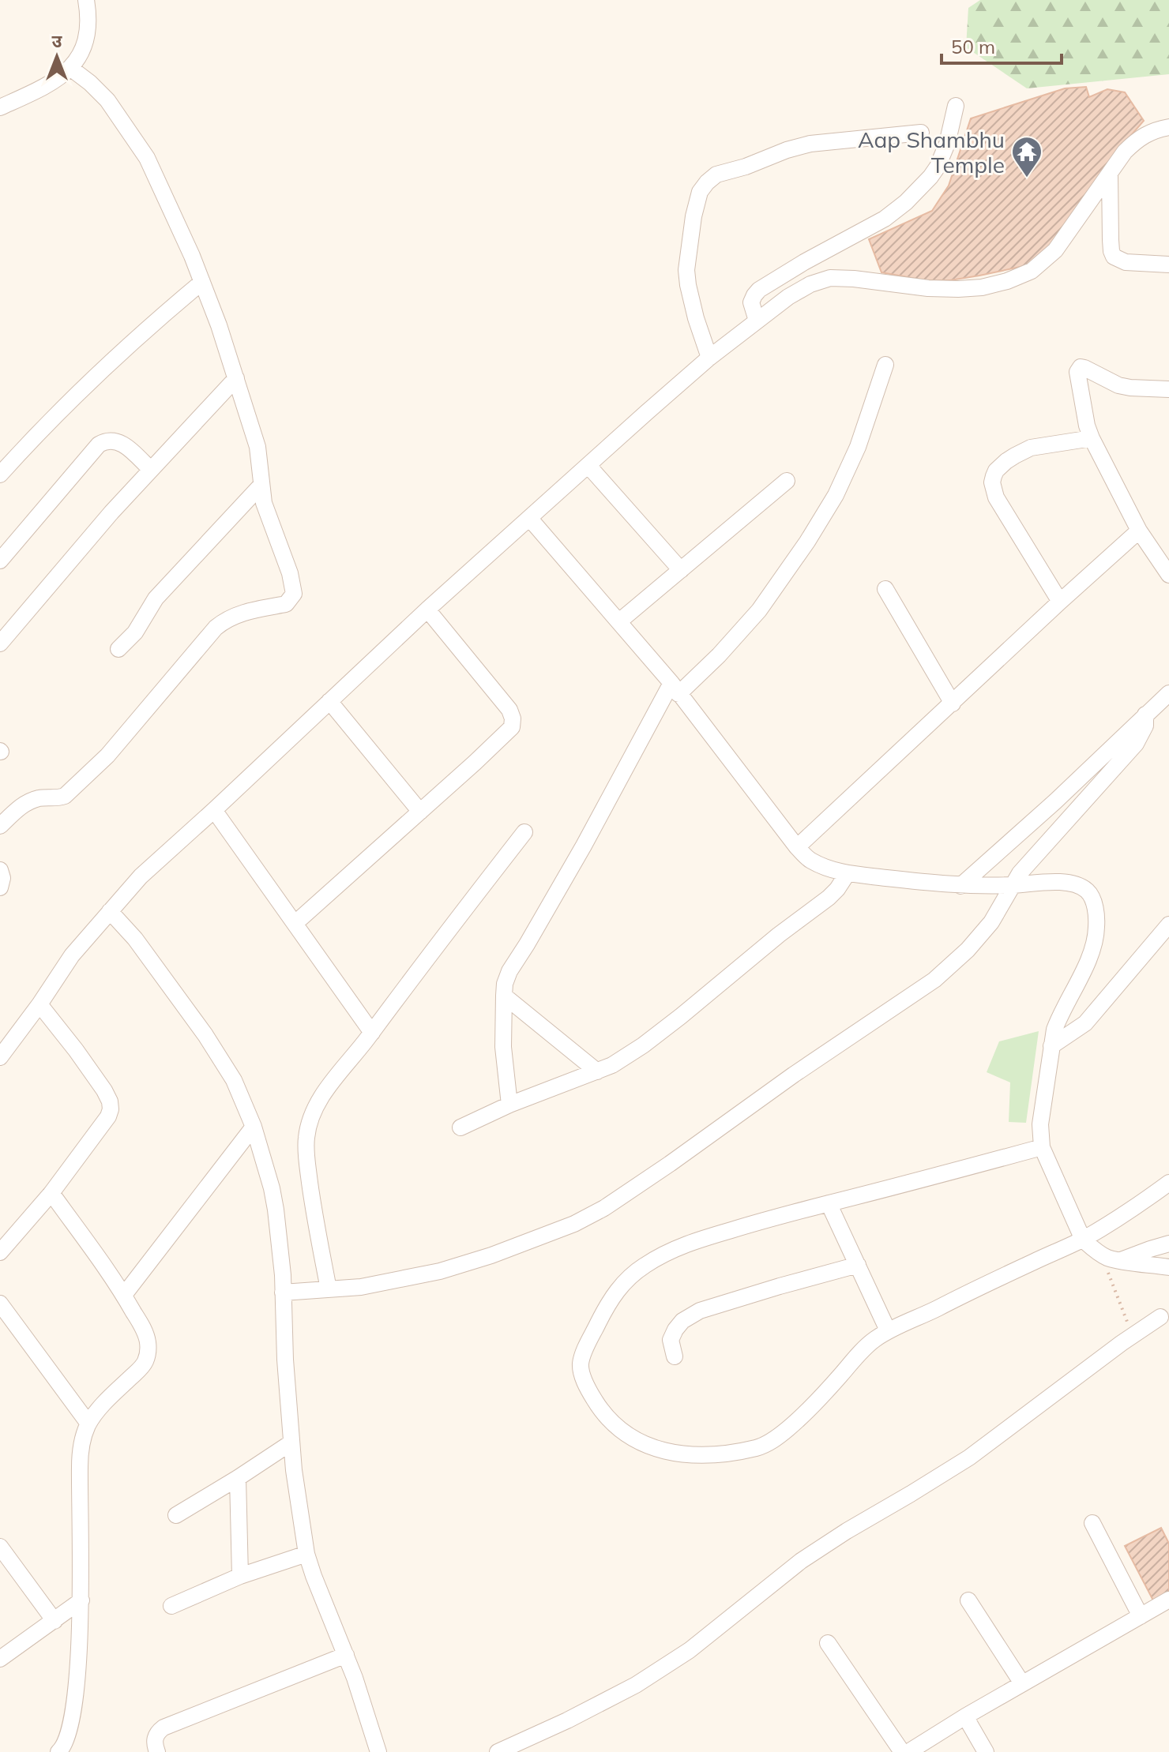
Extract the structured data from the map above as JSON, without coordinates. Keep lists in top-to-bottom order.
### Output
{
  "places": {
    "temple": ["Aap Shambhu Temple"]
  },
  "scale_bar": "50 m",
  "north": "top"
}
